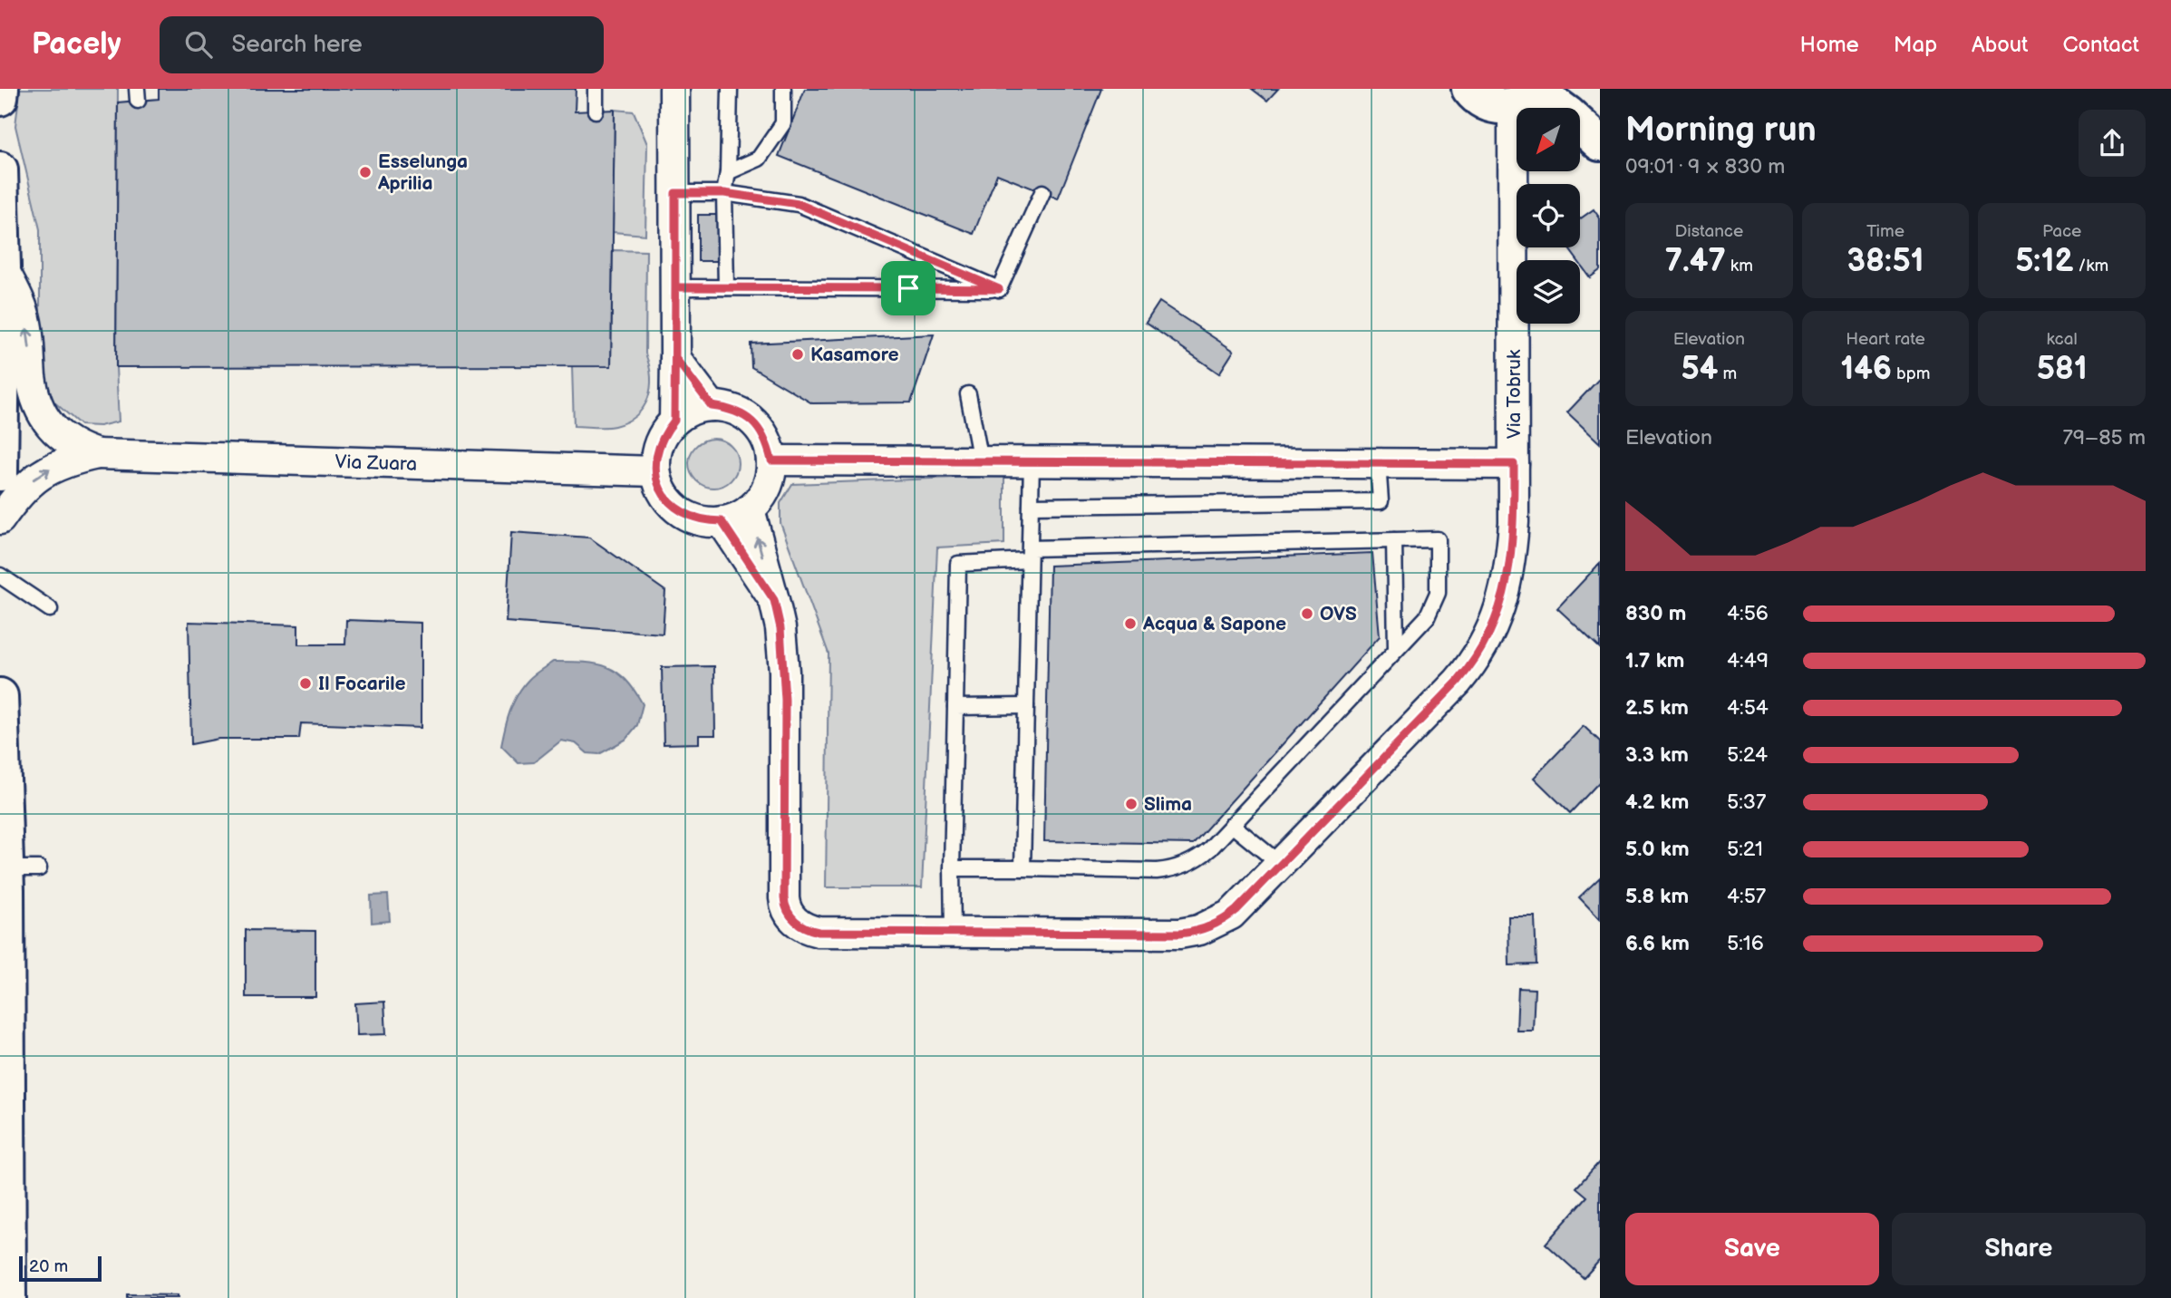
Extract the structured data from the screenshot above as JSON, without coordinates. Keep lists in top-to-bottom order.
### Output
{
  "streets": {
    "street": ["Via Tobruk", "Via Zuara"]
  },
  "crossings": [
    ["Via Tobruk", "Via Zuara"]
  ],
  "places": [
    "Esselunga Aprilia",
    "Kasamore",
    "OVS",
    "Acqua & Sapone",
    "Il Focarile",
    "Slima"
  ],
  "scale_bar": "20 m",
  "north": "bottom left",
  "page": {
    "header": "Pacely",
    "search": "Search here",
    "nav": [
      "Home",
      "Map",
      "About",
      "Contact"
    ],
    "heading": ["Morning run", "09:01 · 9 × 830 m"],
    "stats": [
      ["Distance", "7.47 km"],
      ["Time", "38:51"],
      ["Pace", "5:12 /km"],
      ["Elevation", "54 m"],
      ["Heart rate", "146 bpm"],
      ["kcal", "581"]
    ],
    "chart": ["Elevation", "79–85 m"],
    "list": [
      {
        "name": "830 m",
        "note": "4:56"
      },
      {
        "name": "1.7 km",
        "note": "4:49"
      },
      {
        "name": "2.5 km",
        "note": "4:54"
      },
      {
        "name": "3.3 km",
        "note": "5:24"
      },
      {
        "name": "4.2 km",
        "note": "5:37"
      },
      {
        "name": "5.0 km",
        "note": "5:21"
      },
      {
        "name": "5.8 km",
        "note": "4:57"
      },
      {
        "name": "6.6 km",
        "note": "5:16"
      }
    ],
    "buttons": ["Save", "Share"],
    "scale": "20 m"
  }
}
